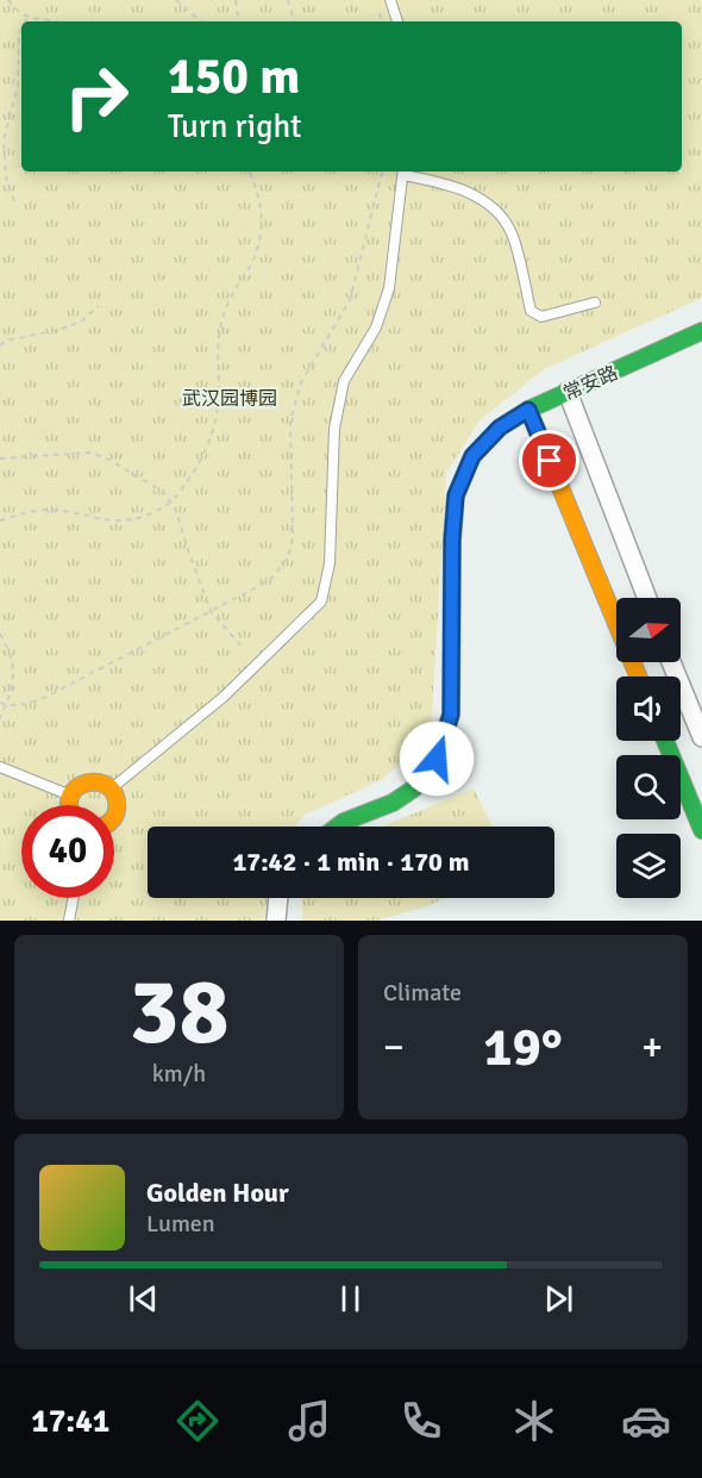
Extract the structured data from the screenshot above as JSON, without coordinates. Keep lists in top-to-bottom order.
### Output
{
  "streets": {
    "street": ["常安路"]
  },
  "parks": ["武汉园博园"],
  "north": "right",
  "page": {
    "turn": ["150 m", "Turn right"],
    "limit": "40",
    "trip": "17:42 · 1 min · 170 m",
    "tile": [
      ["38", "km/h"],
      "Climate"
    ],
    "heat": ["−", "19°", "+"],
    "song": ["Golden Hour", "Lumen"],
    "tabs": "17:41"
  }
}
